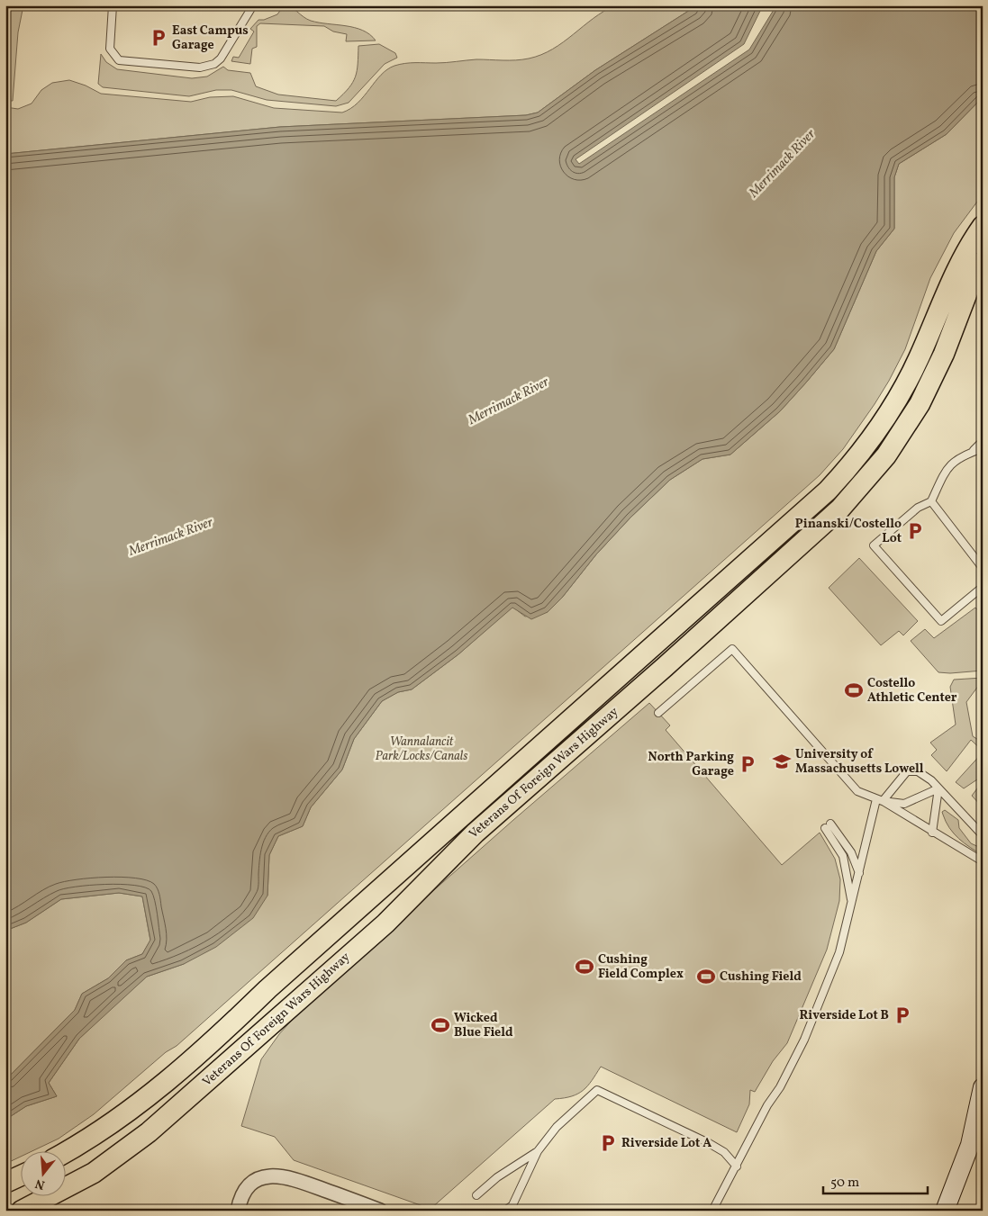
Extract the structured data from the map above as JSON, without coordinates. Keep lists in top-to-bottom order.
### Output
{
  "streets": {
    "main road": ["Veterans Of Foreign Wars Highway"]
  },
  "water": ["Merrimack River"],
  "parks": ["Wannalancit Park/Locks/Canals"],
  "places": {
    "parking": [
      "East Campus Garage",
      "Pinanski/Costello Lot",
      "North Parking Garage",
      "Riverside Lot B",
      "Riverside Lot A"
    ],
    "sports": [
      "Costello Athletic Center",
      "Cushing Field Complex",
      "Cushing Field",
      "Wicked Blue Field"
    ],
    "school or university": ["University of Massachusetts Lowell"]
  },
  "scale_bar": "50 m",
  "north": "bottom"
}
